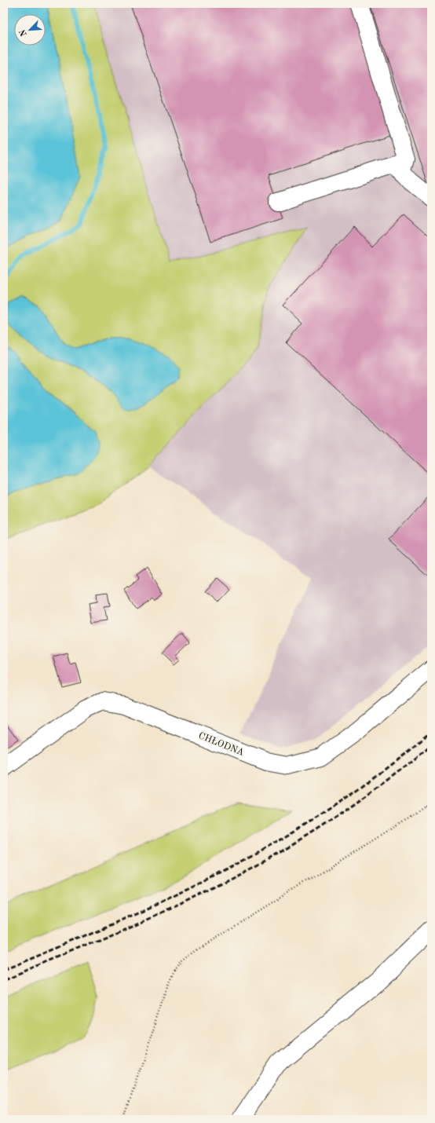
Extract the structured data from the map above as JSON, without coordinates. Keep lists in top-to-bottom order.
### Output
{
  "streets": {
    "street": ["CHŁODNA"]
  },
  "north": "bottom left"
}
